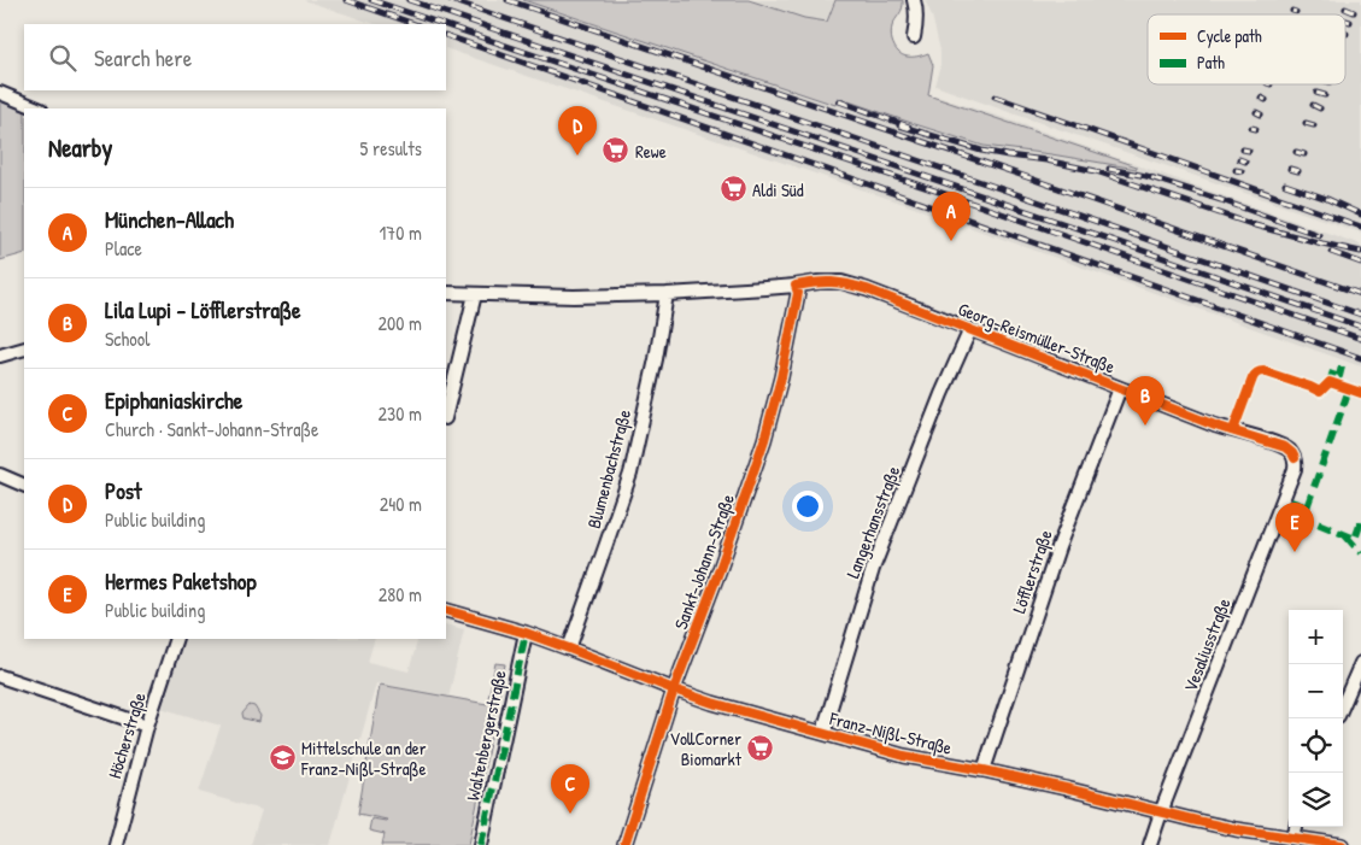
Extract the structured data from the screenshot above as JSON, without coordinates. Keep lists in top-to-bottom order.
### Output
{
  "streets": {
    "street": [
      "Georg-Reismüller-Straße",
      "Blumenbachstraße",
      "Langerhansstraße",
      "Sankt-Johann-Straße",
      "Löfflerstraße",
      "Vesaliusstraße",
      "Franz-Nißl-Straße",
      "Höcherstraße",
      "Waltenbergerstraße"
    ]
  },
  "crossings": [
    ["Georg-Reismüller-Straße", "Blumenbachstraße"],
    ["Georg-Reismüller-Straße", "Langerhansstraße"],
    ["Georg-Reismüller-Straße", "Sankt-Johann-Straße"],
    ["Georg-Reismüller-Straße", "Löfflerstraße"],
    ["Georg-Reismüller-Straße", "Vesaliusstraße"],
    ["Blumenbachstraße", "Franz-Nißl-Straße"],
    ["Langerhansstraße", "Franz-Nißl-Straße"],
    ["Sankt-Johann-Straße", "Franz-Nißl-Straße"],
    ["Löfflerstraße", "Franz-Nißl-Straße"],
    ["Vesaliusstraße", "Franz-Nißl-Straße"],
    ["Franz-Nißl-Straße", "Waltenbergerstraße"]
  ],
  "places": {
    "supermarket": ["Rewe", "Aldi Süd", "VollCorner Biomarkt"],
    "school or university": ["Mittelschule an der Franz-Nißl-Straße"]
  },
  "legend": ["Cycle path", "Path"],
  "page": {
    "search": "Search here",
    "pins": [
      "D",
      "A",
      "B",
      "E",
      "C"
    ],
    "heading": ["Nearby", "5 results"],
    "list": [
      {
        "mark": "A",
        "name": "München-Allach",
        "note": "Place",
        "value": "170 m"
      },
      {
        "mark": "B",
        "name": "Lila Lupi - Löfflerstraße",
        "note": "School",
        "value": "200 m"
      },
      {
        "mark": "C",
        "name": "Epiphaniaskirche",
        "note": "Church · Sankt-Johann-Straße",
        "value": "230 m"
      },
      {
        "mark": "D",
        "name": "Post",
        "note": "Public building",
        "value": "240 m"
      },
      {
        "mark": "E",
        "name": "Hermes Paketshop",
        "note": "Public building",
        "value": "280 m"
      }
    ],
    "map_buttons": ["+", "−"]
  }
}
